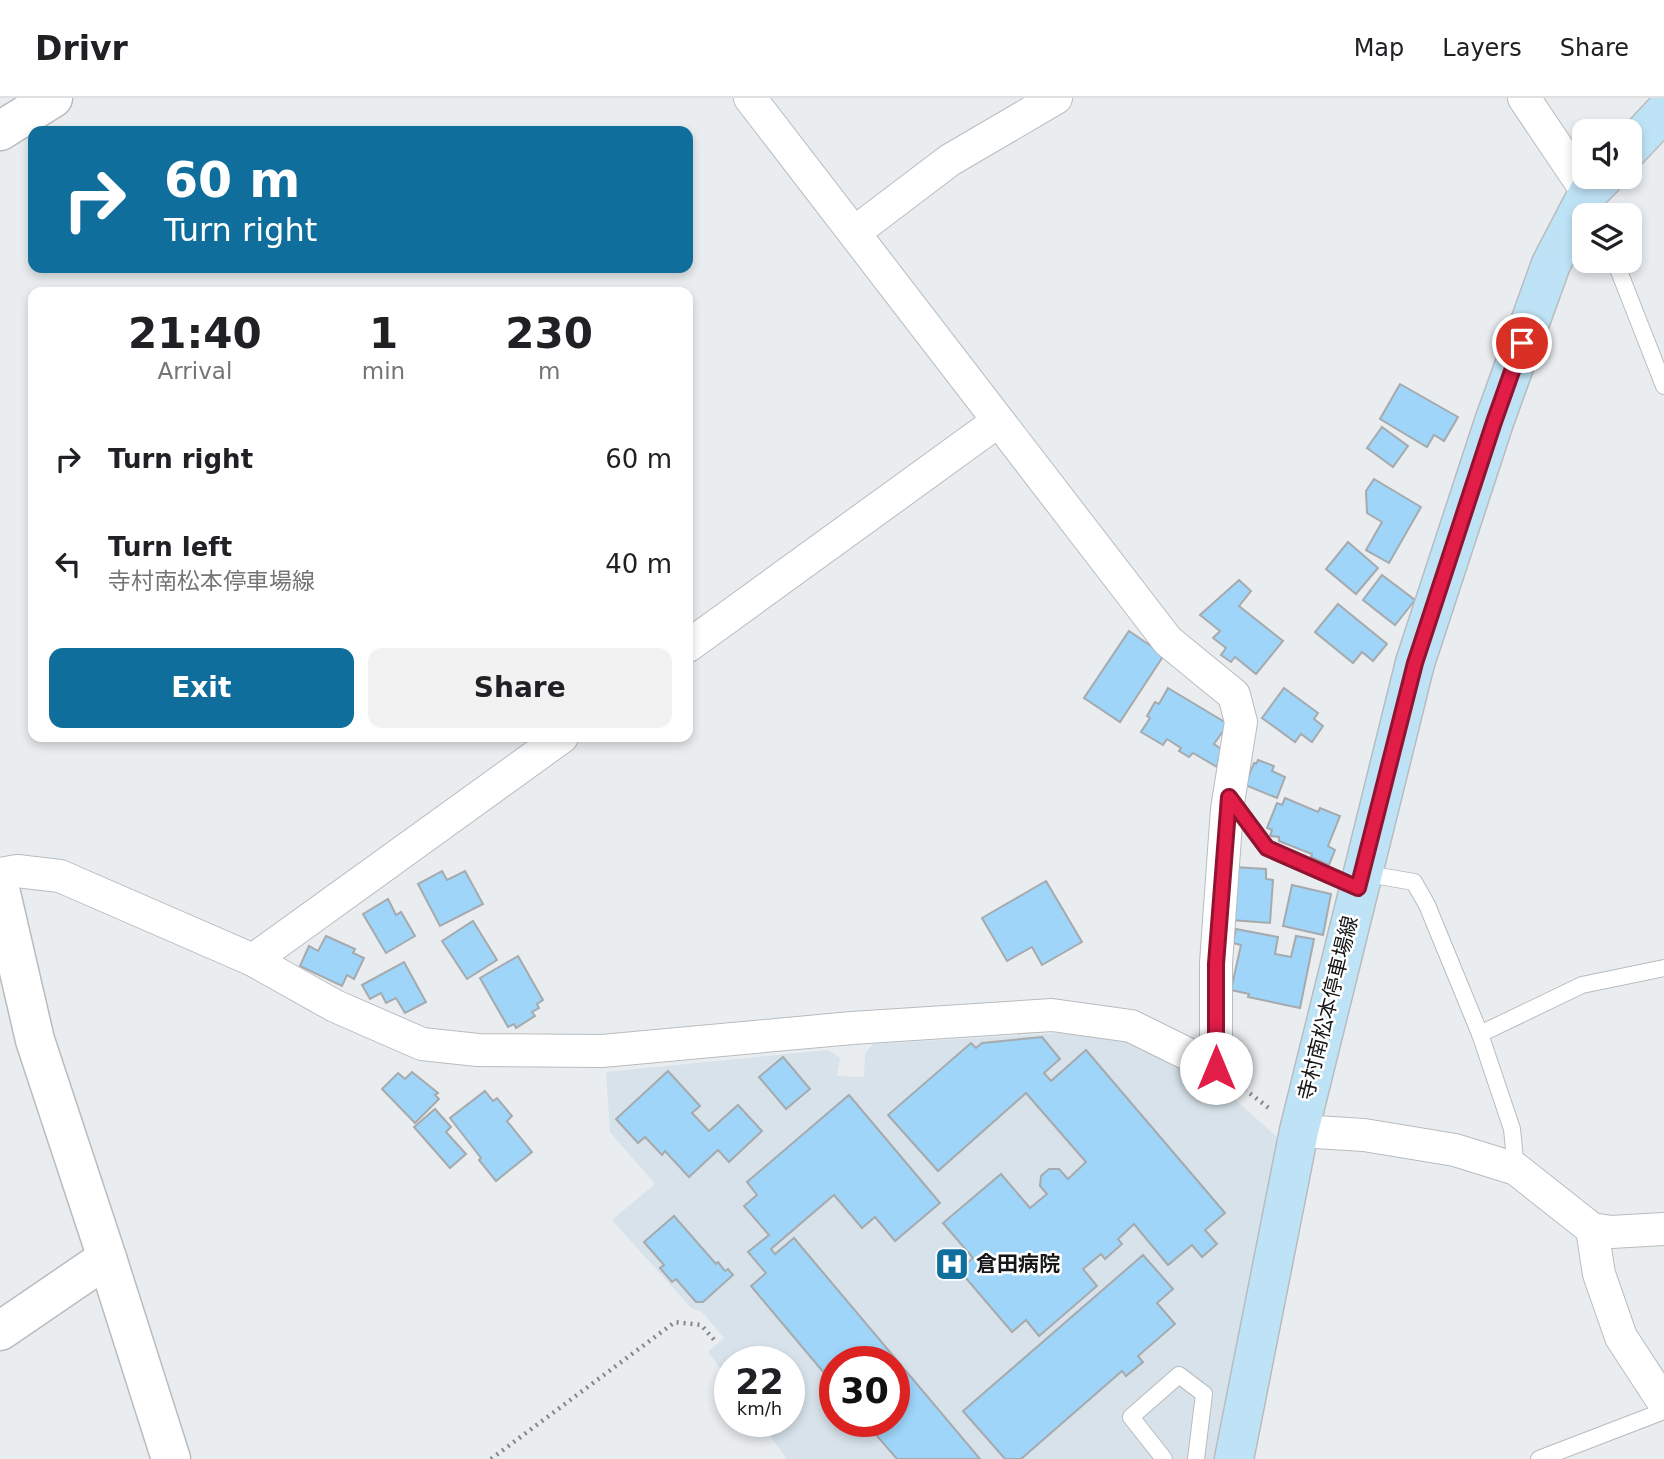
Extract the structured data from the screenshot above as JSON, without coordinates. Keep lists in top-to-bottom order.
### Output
{
  "streets": {
    "main road": ["寺村南松本停車場線"]
  },
  "places": {
    "hospital": ["倉田病院"]
  },
  "page": {
    "header": "Drivr",
    "nav": ["Map", "Layers", "Share"],
    "turn": ["60 m", "Turn right"],
    "eta": [
      "21:40",
      "Arrival",
      "1",
      "min",
      "230",
      "m"
    ],
    "list": [
      {
        "name": "Turn right",
        "value": "60 m"
      },
      {
        "name": "Turn left",
        "note": "寺村南松本停車場線",
        "value": "40 m"
      }
    ],
    "buttons": ["Exit", "Share"],
    "speed": "22 km/h",
    "limit": "30"
  }
}
